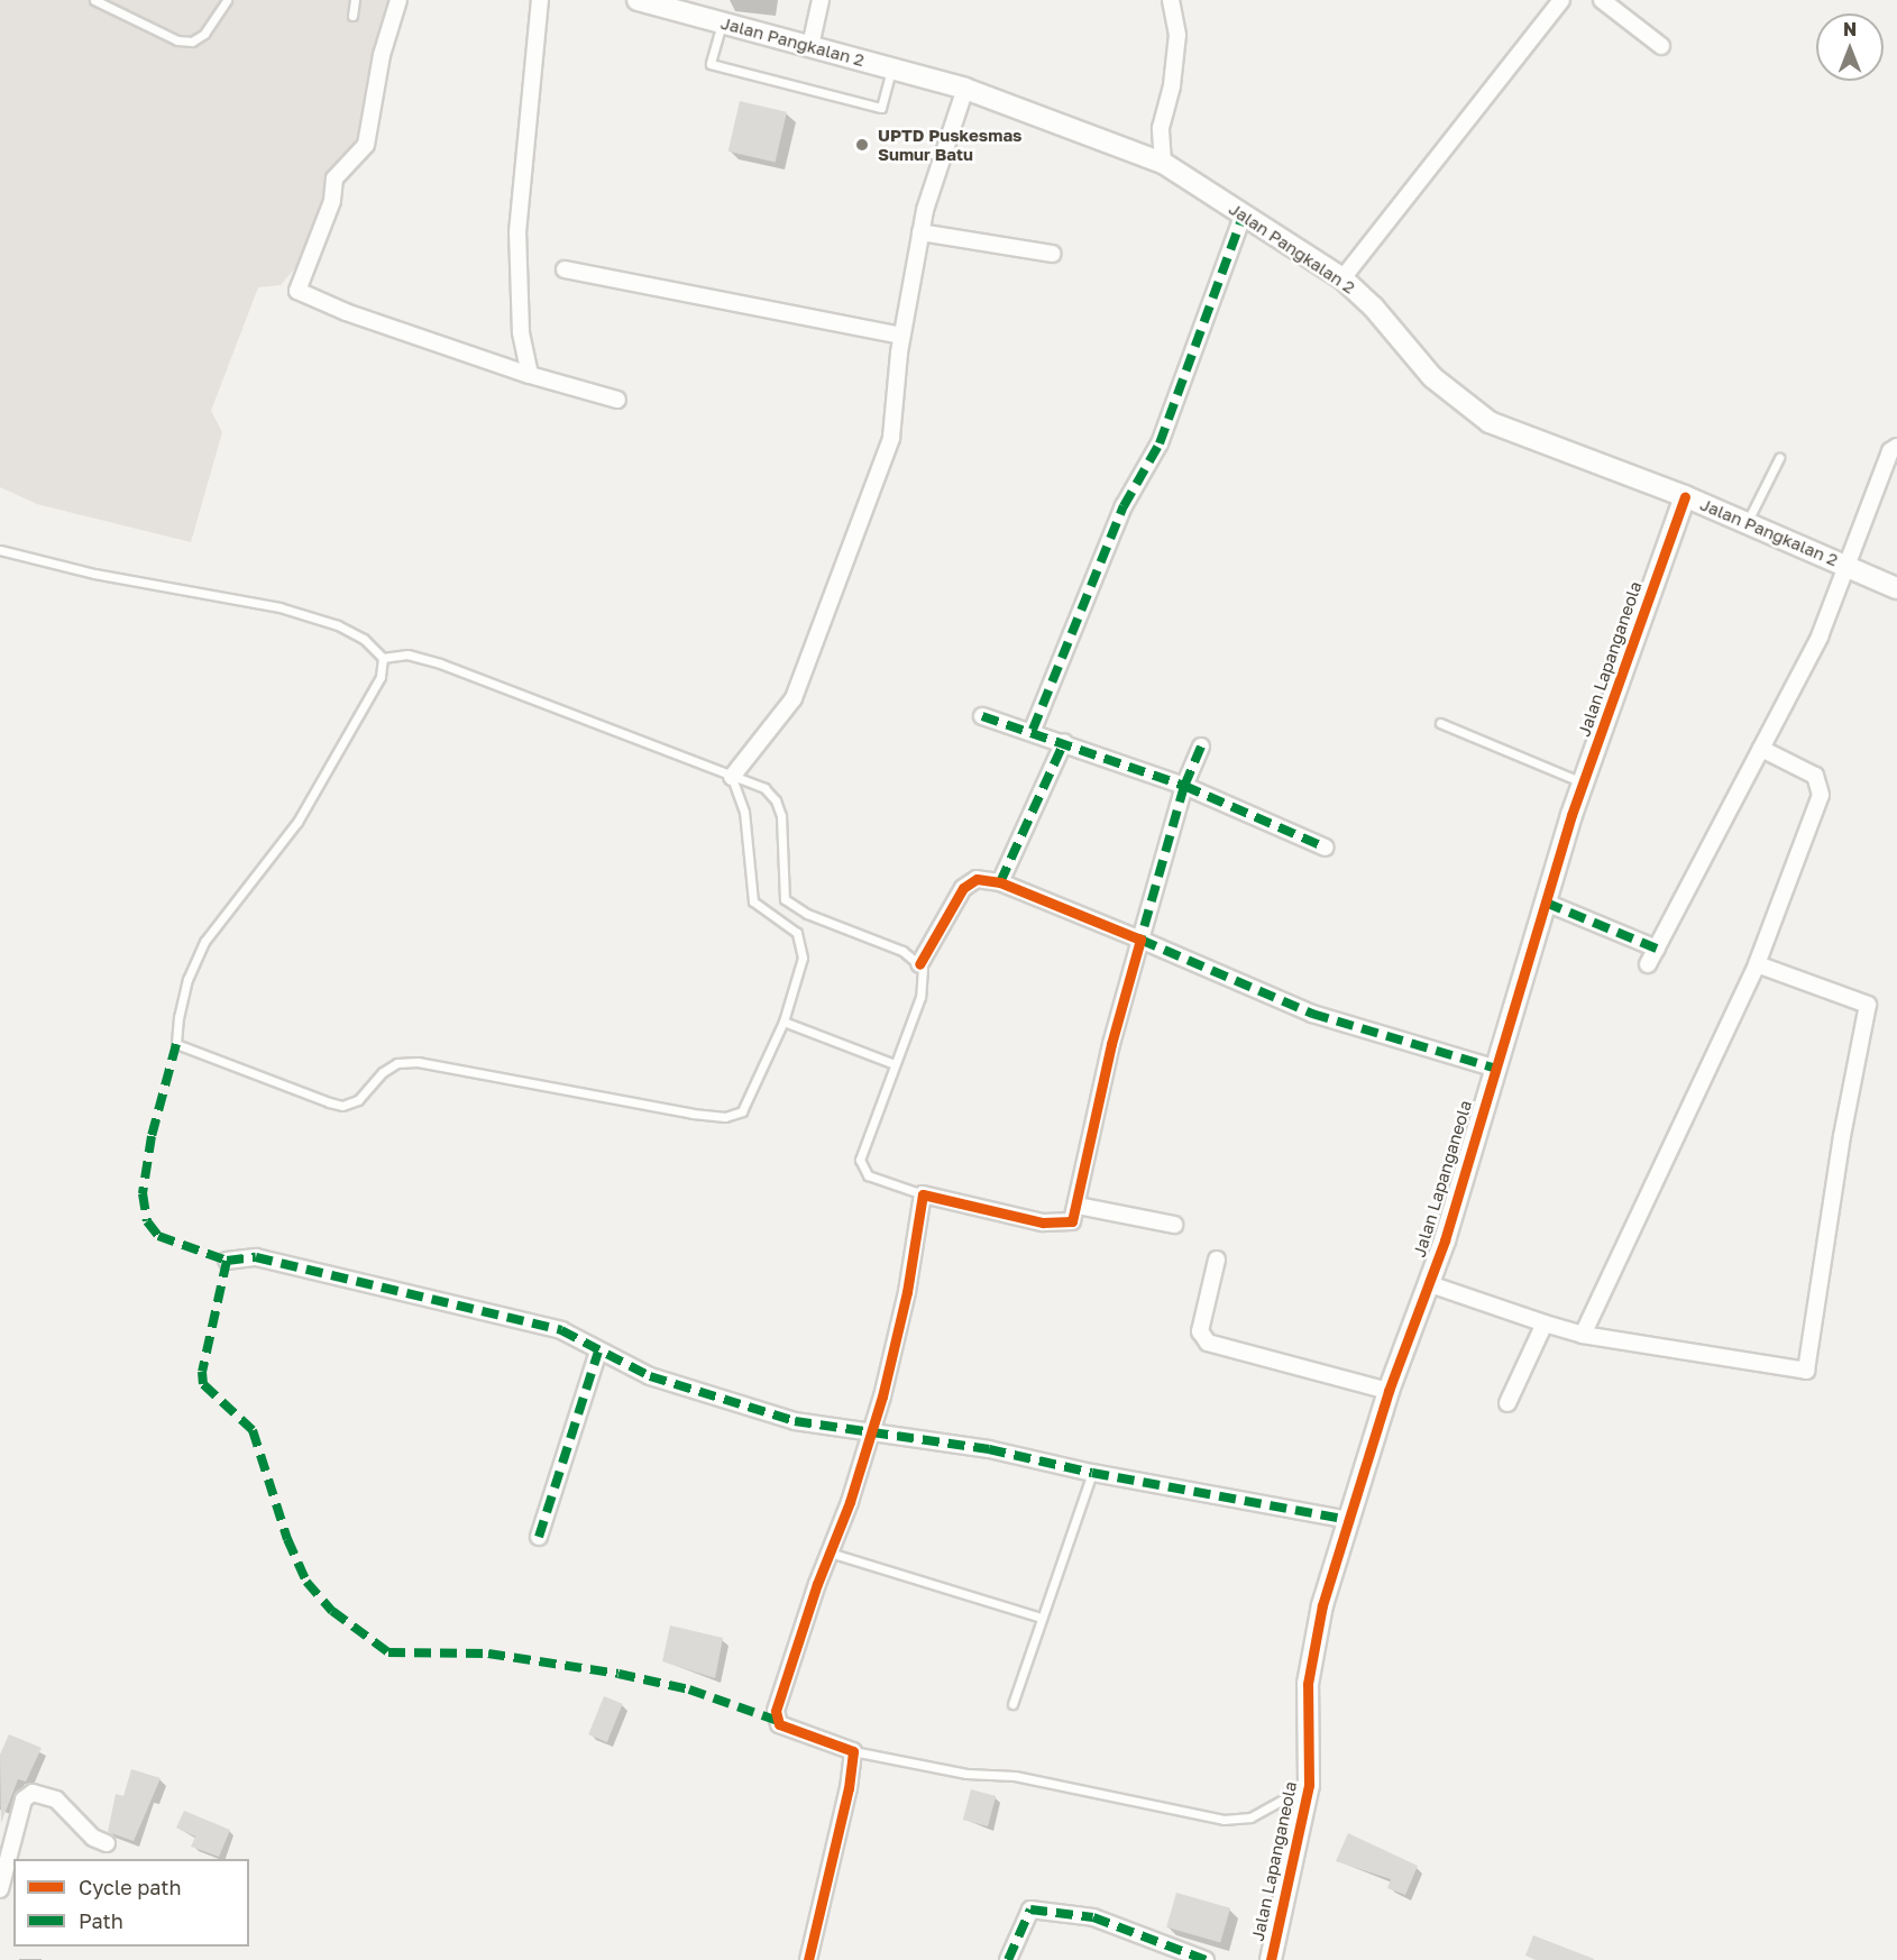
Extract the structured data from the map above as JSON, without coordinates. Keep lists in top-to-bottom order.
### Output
{
  "streets": {
    "street": ["Jalan Pangkalan 2", "Jalan Lapanganeola"]
  },
  "crossings": [
    ["Jalan Pangkalan 2", "Jalan Lapanganeola"]
  ],
  "places": ["UPTD Puskesmas Sumur Batu"],
  "legend": ["Cycle path", "Path"],
  "north": "top"
}
